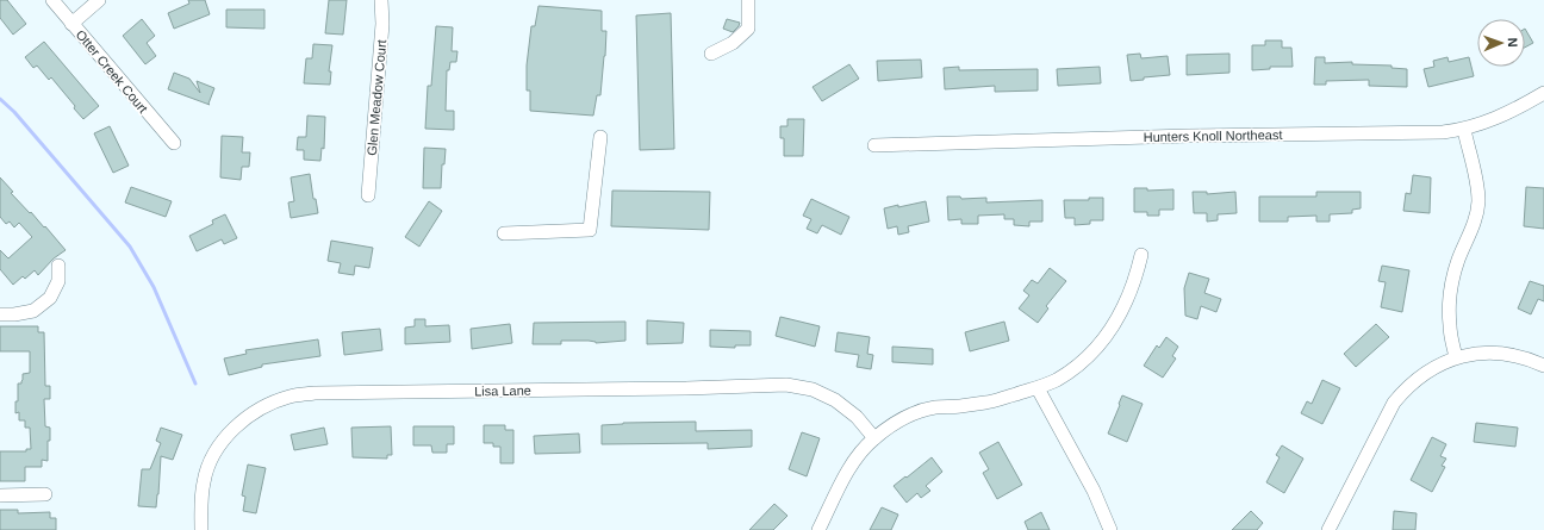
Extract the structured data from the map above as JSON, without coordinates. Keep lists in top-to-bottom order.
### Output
{
  "streets": {
    "street": [
      "Otter Creek Court",
      "Glen Meadow Court",
      "Hunters Knoll Northeast",
      "Lisa Lane"
    ]
  },
  "north": "right"
}
